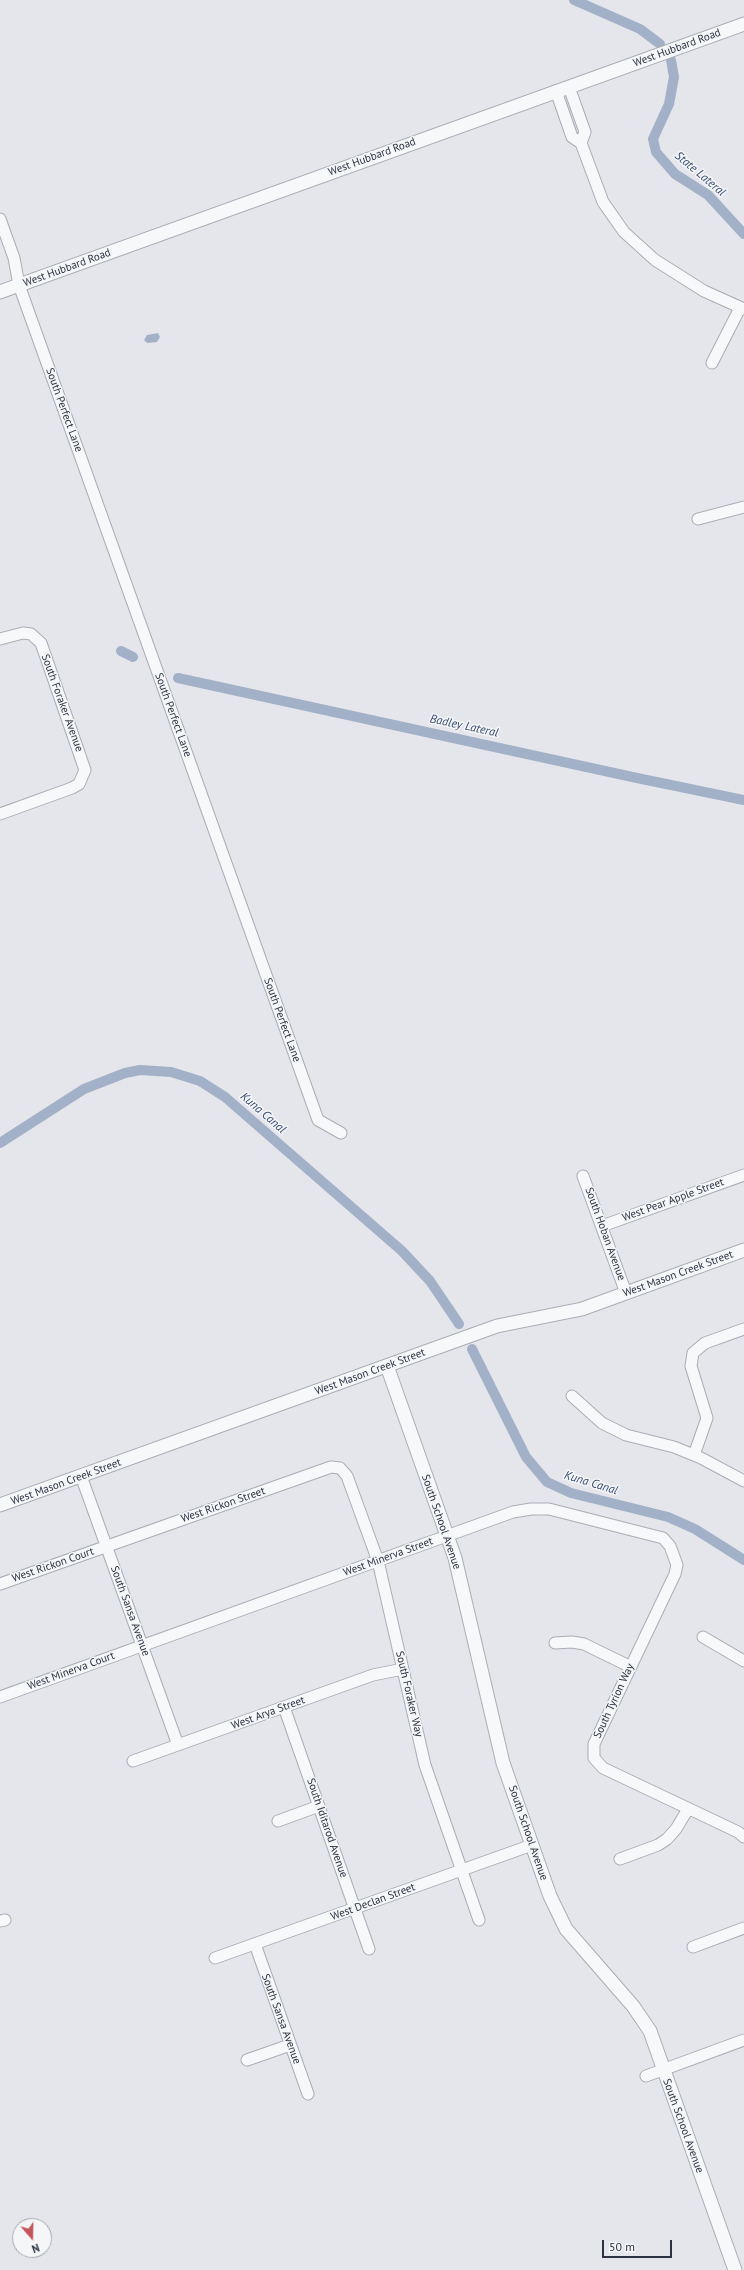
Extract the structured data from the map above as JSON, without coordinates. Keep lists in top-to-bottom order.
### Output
{
  "streets": {
    "street": [
      "West Hubbard Road",
      "South Perfect Lane",
      "South Foraker Avenue",
      "West Pear Apple Street",
      "South Hoban Avenue",
      "West Mason Creek Street",
      "West Rickon Street",
      "South School Avenue",
      "West Minerva Street",
      "West Rickon Court",
      "South Sansa Avenue",
      "West Minerva Court",
      "South Foraker Way",
      "South Tyrion Way",
      "West Arya Street",
      "South Iditarod Avenue",
      "West Declan Street"
    ]
  },
  "crossings": [
    ["West Hubbard Road", "South Perfect Lane"],
    ["West Pear Apple Street", "South Hoban Avenue"],
    ["South Hoban Avenue", "West Mason Creek Street"],
    ["West Mason Creek Street", "South School Avenue"],
    ["West Mason Creek Street", "South Sansa Avenue"],
    ["West Rickon Street", "West Rickon Court"],
    ["West Rickon Street", "South Sansa Avenue"],
    ["West Rickon Street", "South Foraker Way"],
    ["South School Avenue", "West Minerva Street"],
    ["South School Avenue", "West Declan Street"],
    ["West Minerva Street", "South Sansa Avenue"],
    ["West Minerva Street", "West Minerva Court"],
    ["West Minerva Street", "South Foraker Way"],
    ["West Minerva Street", "South Tyrion Way"],
    ["West Rickon Court", "South Sansa Avenue"],
    ["South Sansa Avenue", "West Minerva Court"],
    ["South Sansa Avenue", "West Arya Street"],
    ["South Sansa Avenue", "West Declan Street"],
    ["South Foraker Way", "West Arya Street"],
    ["South Foraker Way", "West Declan Street"],
    ["West Arya Street", "South Iditarod Avenue"],
    ["South Iditarod Avenue", "West Declan Street"]
  ],
  "water": ["State Lateral", "Badley Lateral", "Kuna Canal"],
  "scale_bar": "50 m",
  "north": "bottom"
}
